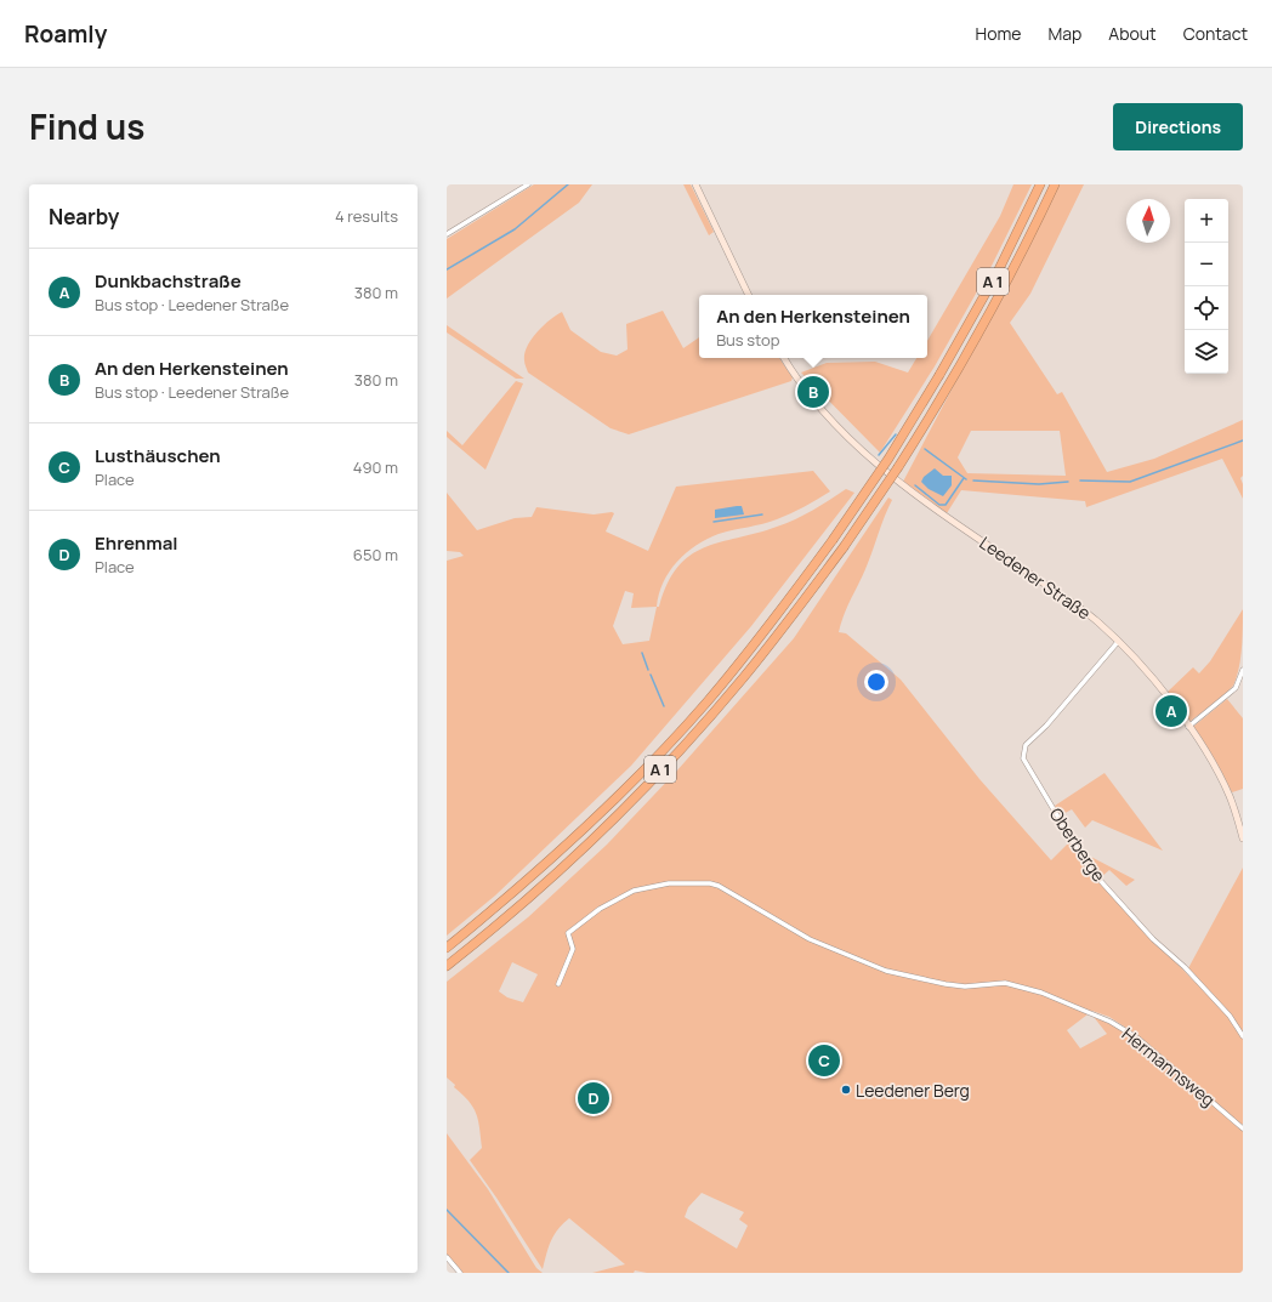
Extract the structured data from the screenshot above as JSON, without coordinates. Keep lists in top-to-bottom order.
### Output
{
  "streets": {
    "highway": ["A 1"],
    "street": ["Leedener Straße", "Oberberge", "Hermannsweg"]
  },
  "crossings": [
    ["Leedener Straße", "Oberberge"]
  ],
  "places": ["Leedener Berg"],
  "north": "top",
  "page": {
    "header": "Roamly",
    "nav": [
      "Home",
      "Map",
      "About",
      "Contact"
    ],
    "title": "Find us",
    "buttons": "Directions",
    "heading": ["Nearby", "4 results"],
    "map_buttons": ["+", "−"],
    "list": [
      {
        "mark": "A",
        "name": "Dunkbachstraße",
        "note": "Bus stop · Leedener Straße",
        "value": "380 m"
      },
      {
        "mark": "B",
        "name": "An den Herkensteinen",
        "note": "Bus stop · Leedener Straße",
        "value": "380 m"
      },
      {
        "mark": "C",
        "name": "Lusthäuschen",
        "note": "Place",
        "value": "490 m"
      },
      {
        "mark": "D",
        "name": "Ehrenmal",
        "note": "Place",
        "value": "650 m"
      }
    ],
    "popup": ["An den Herkensteinen", "Bus stop"],
    "pins": [
      "B",
      "A",
      "C",
      "D"
    ]
  }
}
